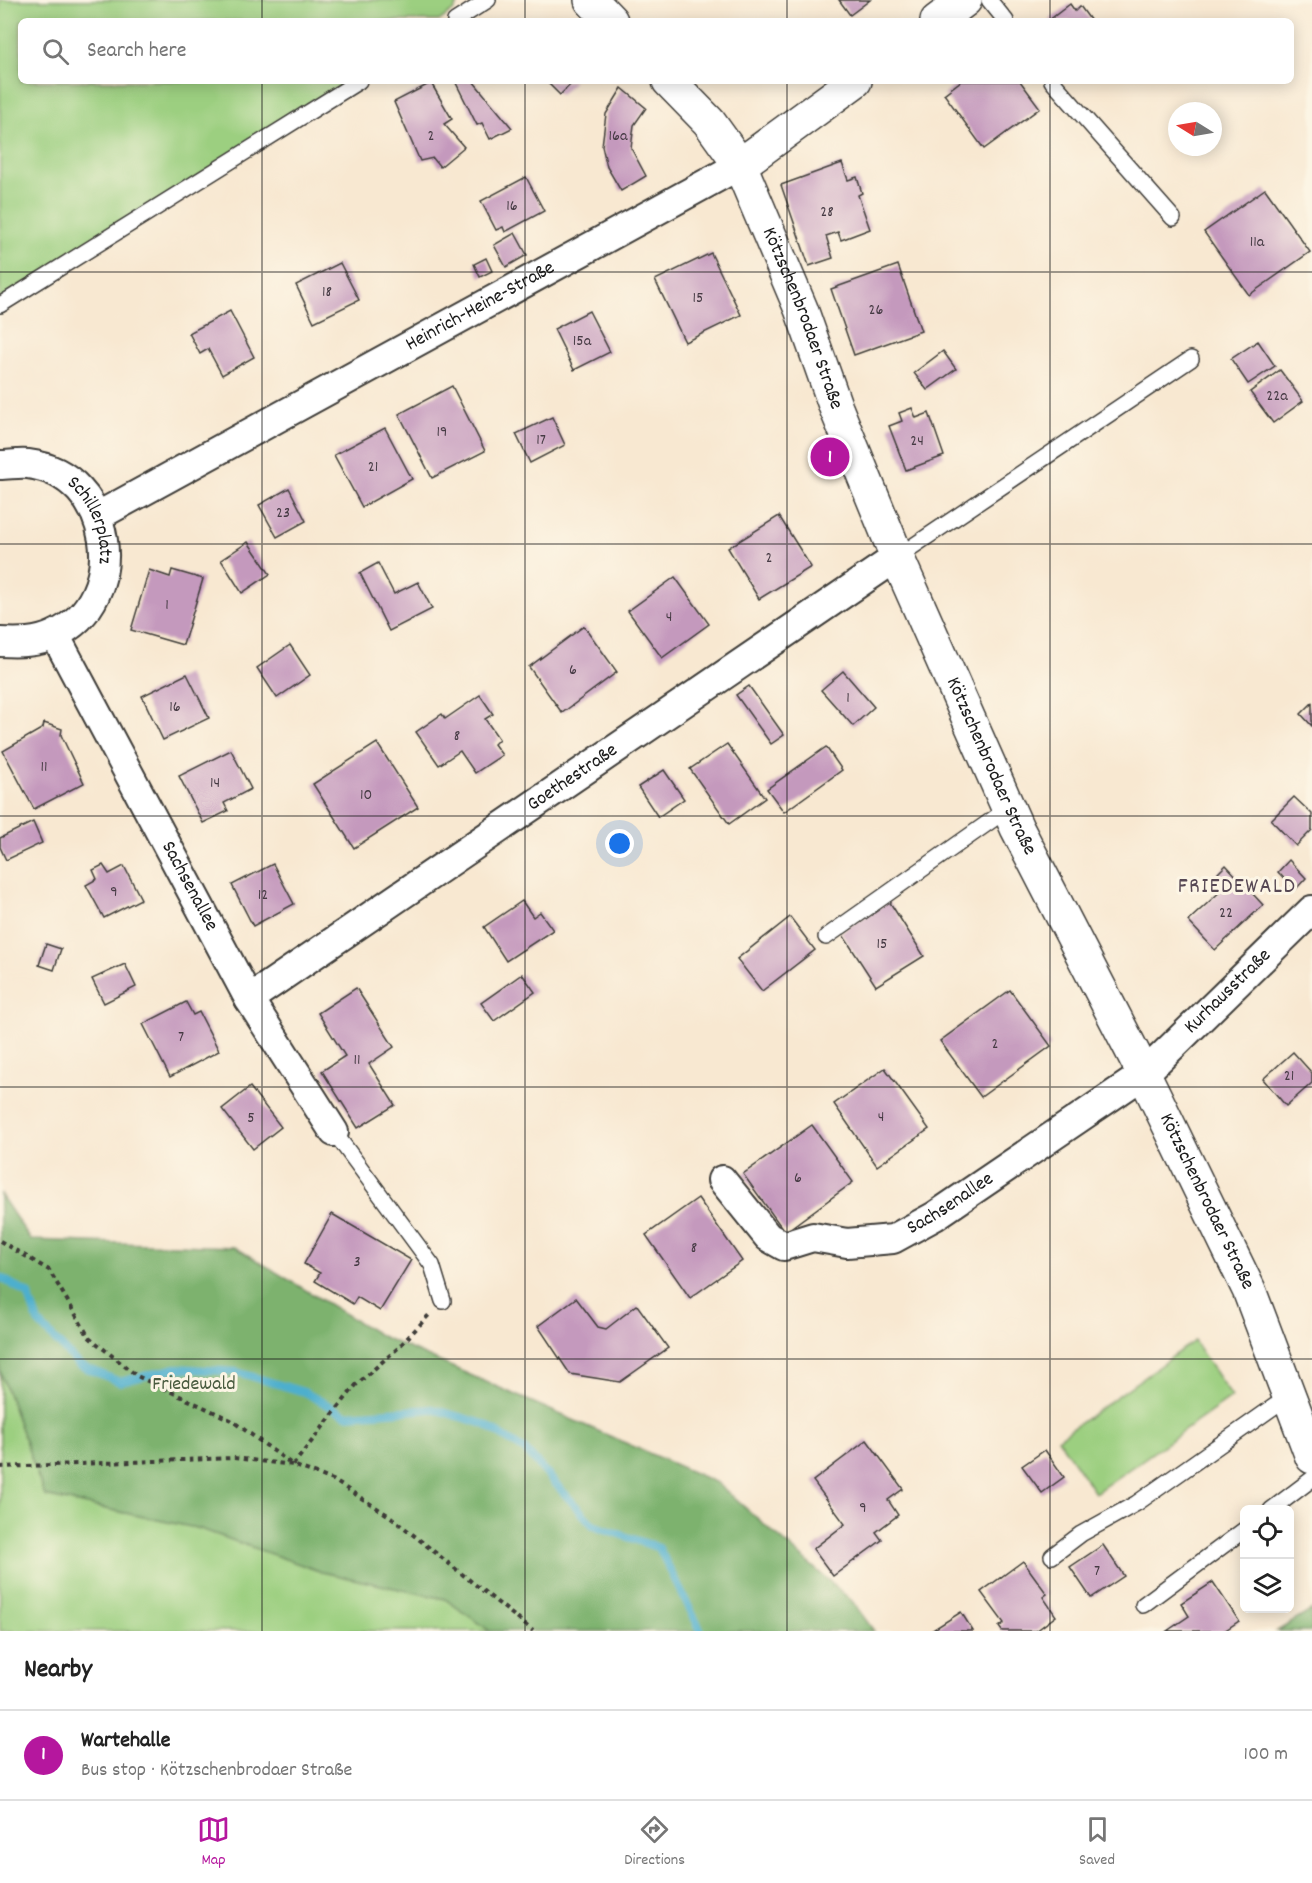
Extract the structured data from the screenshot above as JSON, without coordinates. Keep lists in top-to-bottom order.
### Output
{
  "streets": {
    "street": [
      "Heinrich-Heine-Straße",
      "Kötzschenbrodaer Straße",
      "Schillerplatz",
      "Goethestraße",
      "Sachsenallee",
      "Kurhausstraße"
    ]
  },
  "crossings": [
    ["Heinrich-Heine-Straße", "Kötzschenbrodaer Straße"],
    ["Heinrich-Heine-Straße", "Schillerplatz"],
    ["Kötzschenbrodaer Straße", "Goethestraße"],
    ["Kötzschenbrodaer Straße", "Sachsenallee"],
    ["Kötzschenbrodaer Straße", "Kurhausstraße"],
    ["Schillerplatz", "Sachsenallee"],
    ["Goethestraße", "Sachsenallee"],
    ["Sachsenallee", "Kurhausstraße"]
  ],
  "districts": ["FRIEDEWALD"],
  "parks": ["Friedewald"],
  "house_numbers": [
    "2",
    "16a",
    "16",
    "28",
    "11a",
    "18",
    "15",
    "26",
    "15a",
    "22a",
    "19",
    "17",
    "24",
    "21",
    "23",
    "2",
    "1",
    "4",
    "6",
    "1",
    "16",
    "8",
    "11",
    "14",
    "10",
    "9",
    "12",
    "22",
    "15",
    "7",
    "2",
    "11",
    "21",
    "4",
    "5",
    "6",
    "8",
    "3",
    "9",
    "7"
  ],
  "north": "left",
  "page": {
    "search": "Search here",
    "pins": "1",
    "heading": "Nearby",
    "list": [
      {
        "mark": "1",
        "name": "Wartehalle",
        "note": "Bus stop · Kötzschenbrodaer Straße",
        "value": "100 m"
      }
    ],
    "nav": ["Map", "Directions", "Saved"]
  }
}
